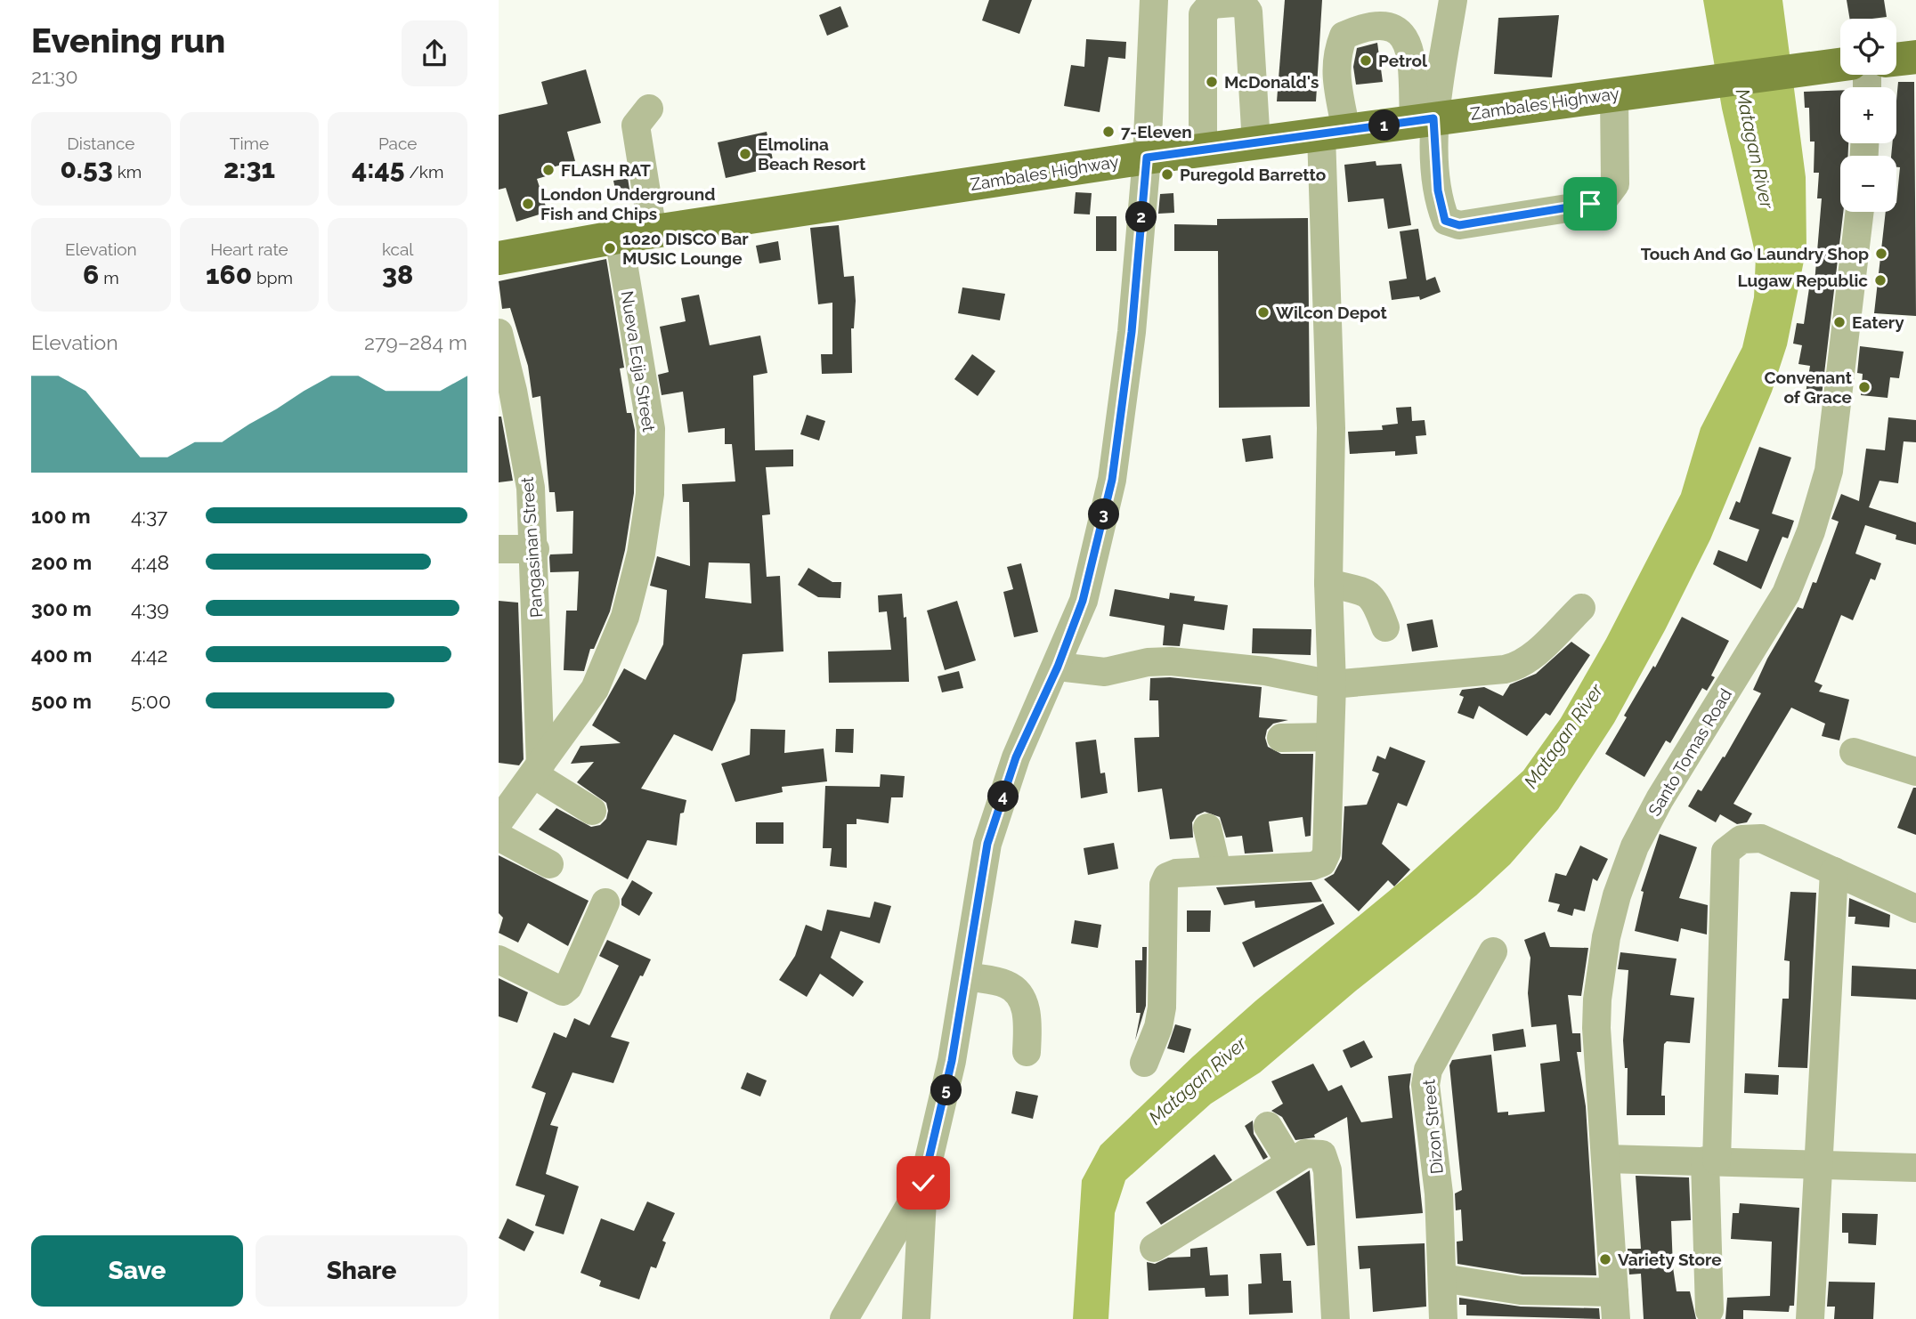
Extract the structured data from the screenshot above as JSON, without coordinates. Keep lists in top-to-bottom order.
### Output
{
  "streets": {
    "main road": ["Zambales Highway"],
    "street": [
      "Nueva Ecija Street",
      "Pangasinan Street",
      "Santo Tomas Road",
      "Dizon Street"
    ]
  },
  "crossings": [
    ["Zambales Highway", "Nueva Ecija Street"],
    ["Nueva Ecija Street", "Pangasinan Street"]
  ],
  "water": ["Matagan River"],
  "places": [
    "Petrol",
    "McDonald's",
    "7-Eleven",
    "Elmolina Beach Resort",
    "FLASH RAT",
    "Puregold Barretto",
    "London Underground Fish and Chips",
    "1020 DISCO Bar MUSIC Lounge",
    "Touch And Go Laundry Shop",
    "Lugaw Republic",
    "Wilcon Depot",
    "Eatery",
    "Convenant of Grace",
    "Variety Store"
  ],
  "page": {
    "heading": ["Evening run", "21:30"],
    "map_buttons": ["+", "−"],
    "stats": [
      ["Distance", "0.53 km"],
      ["Time", "2:31"],
      ["Pace", "4:45 /km"],
      ["Elevation", "6 m"],
      ["Heart rate", "160 bpm"],
      ["kcal", "38"]
    ],
    "pins": [
      "1",
      "2",
      "3",
      "4",
      "5"
    ],
    "chart": ["Elevation", "279–284 m"],
    "list": [
      {
        "name": "100 m",
        "note": "4:37"
      },
      {
        "name": "200 m",
        "note": "4:48"
      },
      {
        "name": "300 m",
        "note": "4:39"
      },
      {
        "name": "400 m",
        "note": "4:42"
      },
      {
        "name": "500 m",
        "note": "5:00"
      }
    ],
    "buttons": ["Save", "Share"]
  }
}
